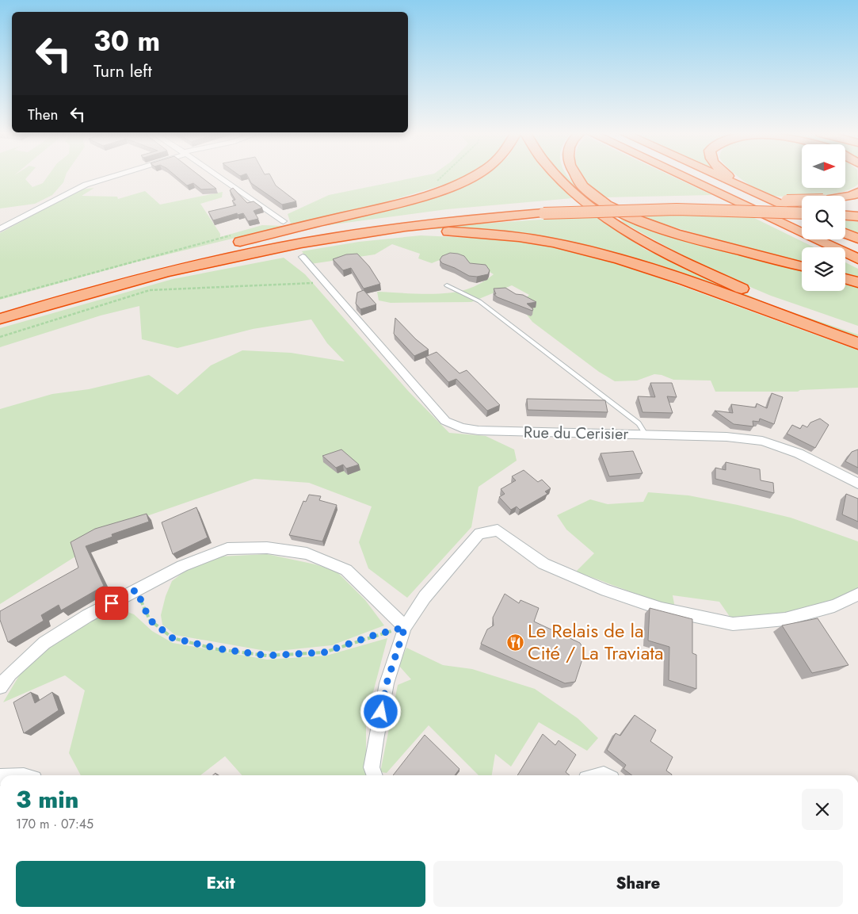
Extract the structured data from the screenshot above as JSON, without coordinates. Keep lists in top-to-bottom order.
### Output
{
  "streets": {
    "street": ["Rue du Cerisier"]
  },
  "places": {
    "restaurant": ["Le Relais de la Cité / La Traviata"]
  },
  "north": "right",
  "page": {
    "turn": ["30 m", "Turn left"],
    "then": "Then",
    "heading": ["3 min", "170 m · 07:45"],
    "buttons": ["Exit", "Share"]
  }
}
